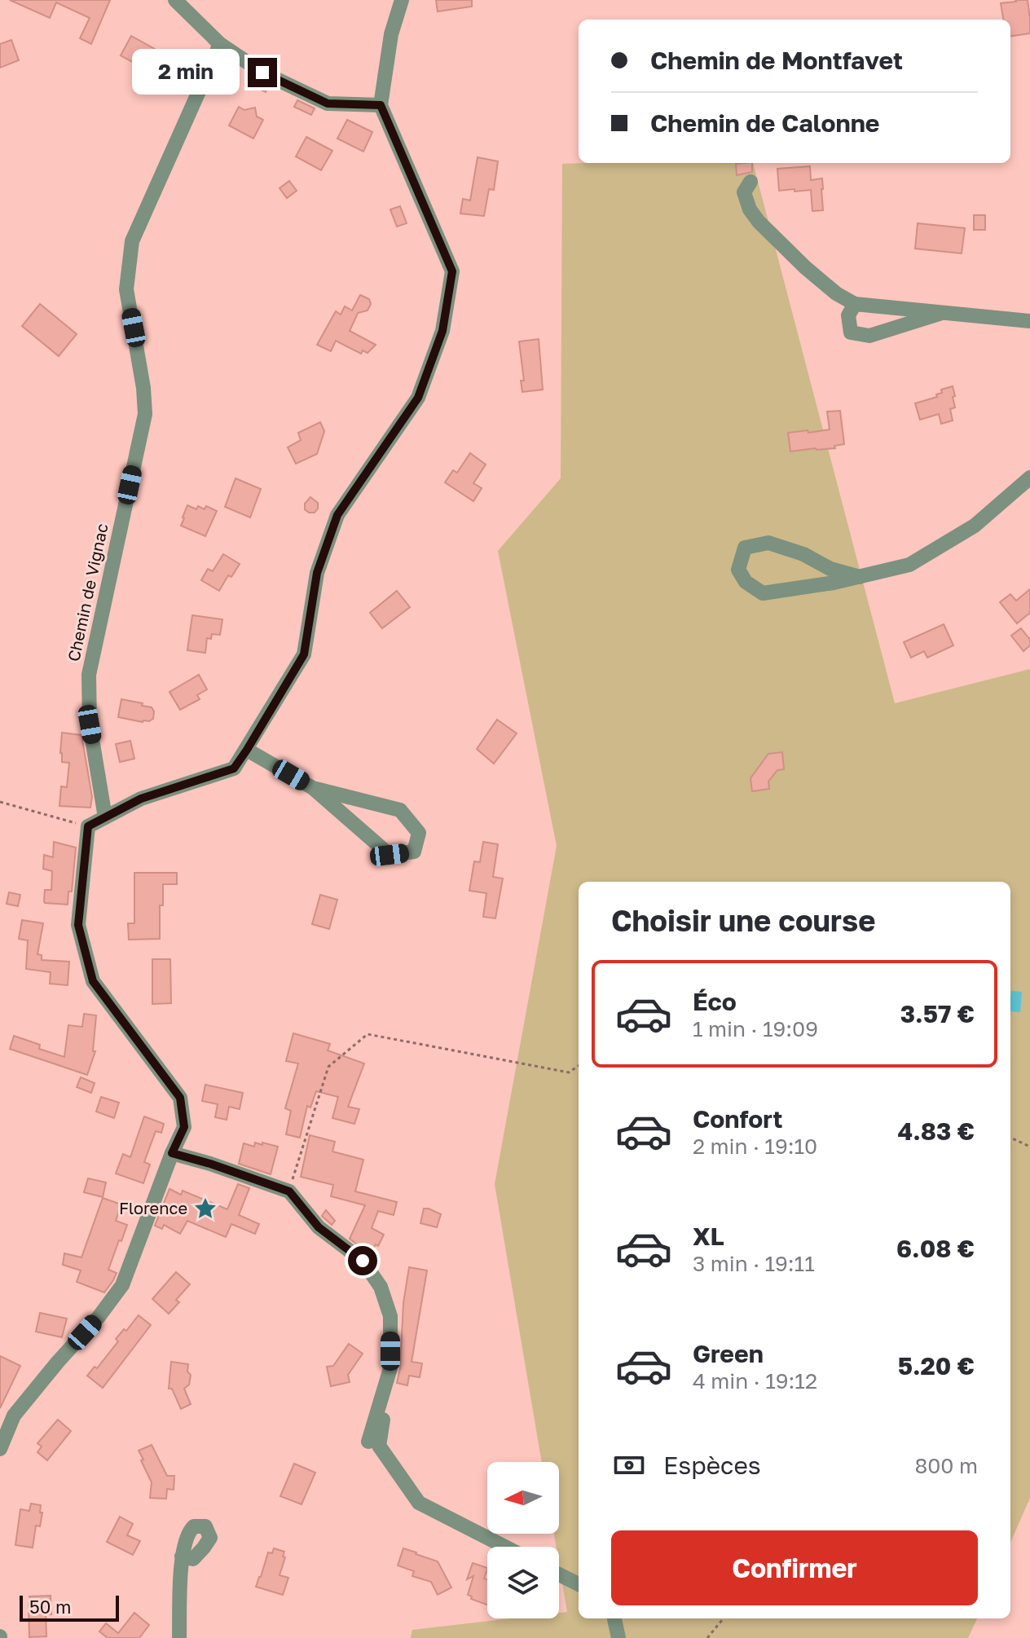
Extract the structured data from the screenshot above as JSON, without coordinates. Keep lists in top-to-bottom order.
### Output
{
  "streets": {
    "street": ["Chemin de Vignac"]
  },
  "places": {
    "place": ["Florence"]
  },
  "scale_bar": "50 m",
  "north": "left",
  "page": {
    "banner": ["Chemin de Montfavet", "Chemin de Calonne"],
    "bubble": "2 min",
    "heading": "Choisir une course",
    "list": [
      {
        "name": "Éco",
        "note": "1 min · 19:09",
        "value": "3.57 €"
      },
      {
        "name": "Confort",
        "note": "2 min · 19:10",
        "value": "4.83 €"
      },
      {
        "name": "XL",
        "note": "3 min · 19:11",
        "value": "6.08 €"
      },
      {
        "name": "Green",
        "note": "4 min · 19:12",
        "value": "5.20 €"
      }
    ],
    "pay": ["Espèces", "800 m"],
    "buttons": "Confirmer",
    "scale": "50 m"
  }
}
